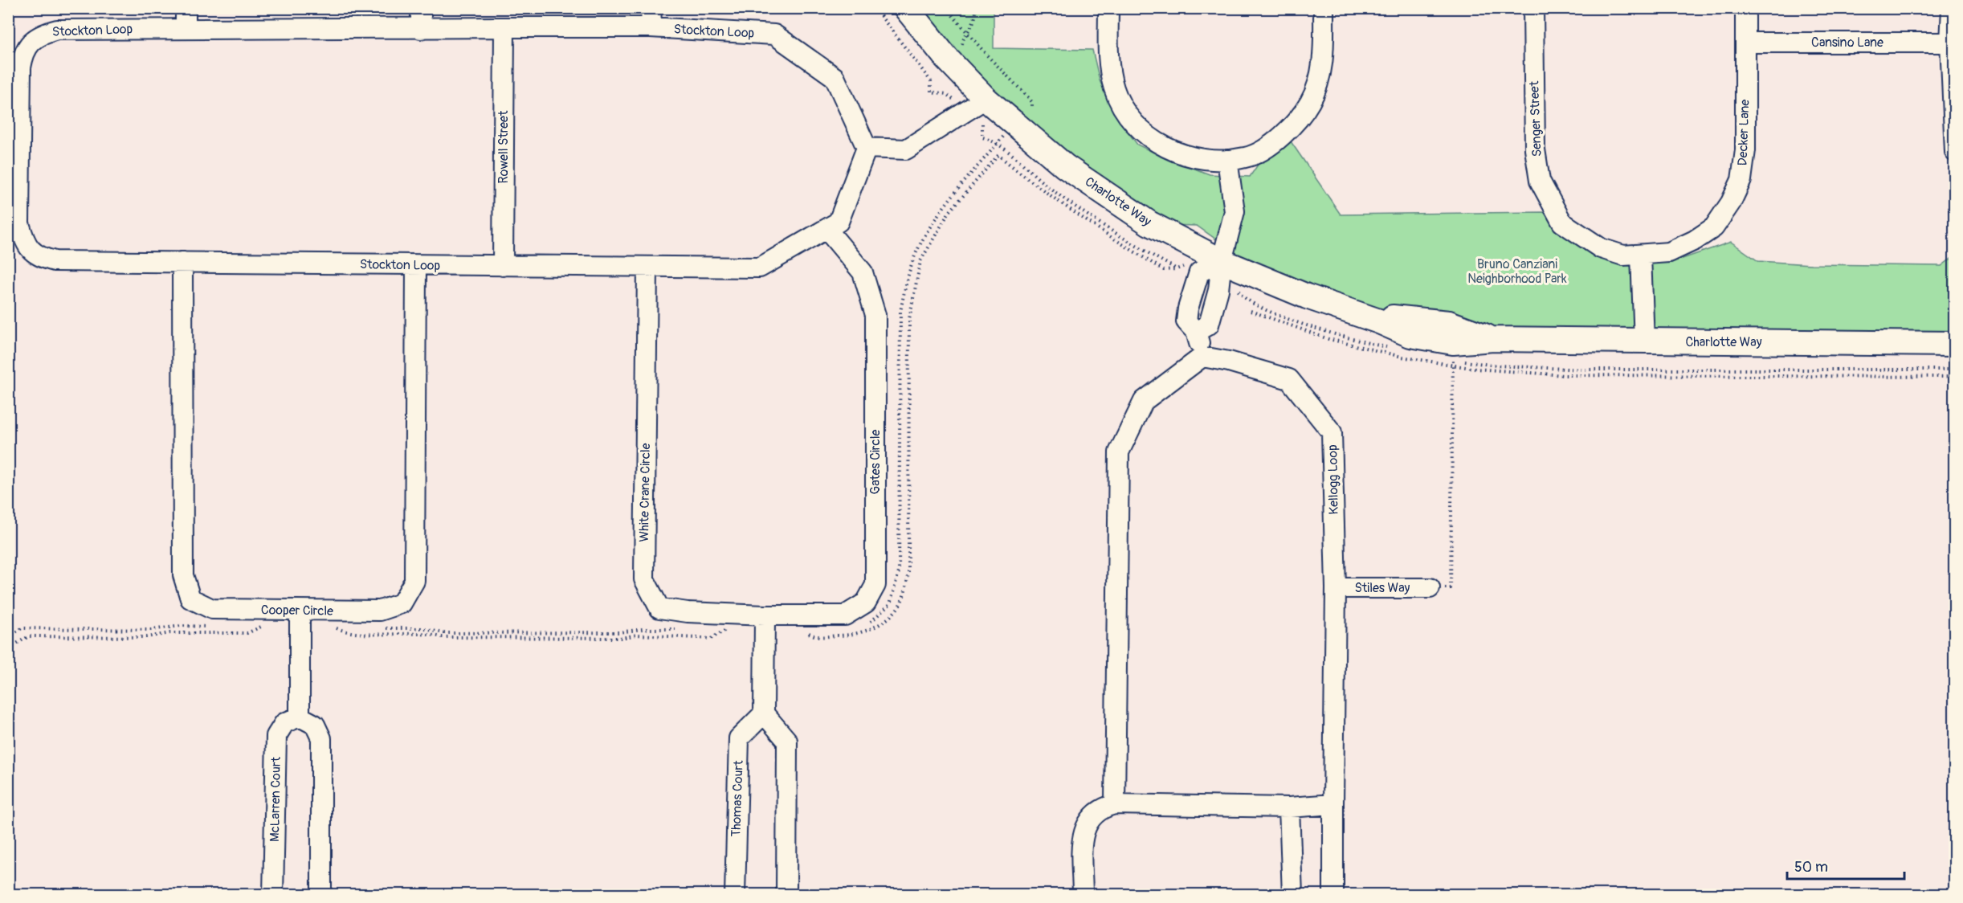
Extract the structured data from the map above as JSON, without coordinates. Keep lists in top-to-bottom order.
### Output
{
  "streets": {
    "street": [
      "Stockton Loop",
      "Cansino Lane",
      "Senger Street",
      "Decker Lane",
      "Rowell Street",
      "Charlotte Way",
      "Gates Circle",
      "Kellogg Loop",
      "White Crane Circle",
      "Stiles Way",
      "Cooper Circle",
      "Thomas Court",
      "McLarren Court"
    ]
  },
  "crossings": [
    ["Stockton Loop", "Rowell Street"],
    ["Stockton Loop", "Gates Circle"],
    ["Stockton Loop", "White Crane Circle"],
    ["Stockton Loop", "Cooper Circle"],
    ["Cansino Lane", "Decker Lane"],
    ["Senger Street", "Decker Lane"],
    ["Gates Circle", "White Crane Circle"],
    ["Kellogg Loop", "Stiles Way"]
  ],
  "parks": ["Bruno Canziani Neighborhood Park"],
  "scale_bar": "50 m"
}
